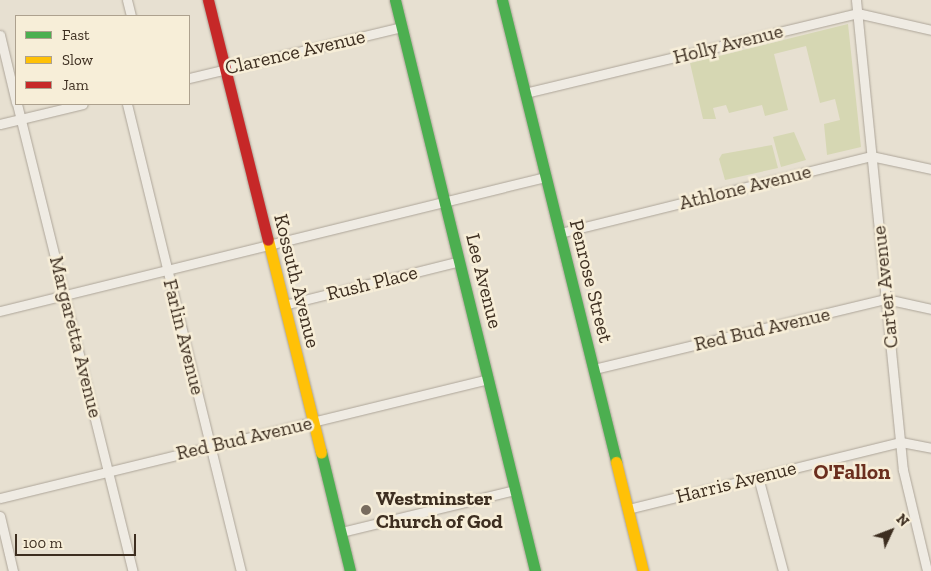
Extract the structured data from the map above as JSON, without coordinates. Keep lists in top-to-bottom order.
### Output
{
  "streets": {
    "street": [
      "Holly Avenue",
      "Clarence Avenue",
      "Athlone Avenue",
      "Kossuth Avenue",
      "Lee Avenue",
      "Penrose Street",
      "Rush Place",
      "Carter Avenue",
      "Red Bud Avenue",
      "Margaretta Avenue",
      "Farlin Avenue",
      "Harris Avenue"
    ]
  },
  "crossings": [
    ["Holly Avenue", "Penrose Street"],
    ["Holly Avenue", "Carter Avenue"],
    ["Clarence Avenue", "Kossuth Avenue"],
    ["Clarence Avenue", "Lee Avenue"],
    ["Athlone Avenue", "Penrose Street"],
    ["Athlone Avenue", "Carter Avenue"],
    ["Kossuth Avenue", "Rush Place"],
    ["Kossuth Avenue", "Red Bud Avenue"],
    ["Lee Avenue", "Rush Place"],
    ["Lee Avenue", "Red Bud Avenue"],
    ["Penrose Street", "Red Bud Avenue"],
    ["Penrose Street", "Harris Avenue"],
    ["Carter Avenue", "Red Bud Avenue"],
    ["Carter Avenue", "Harris Avenue"],
    ["Red Bud Avenue", "Margaretta Avenue"],
    ["Red Bud Avenue", "Farlin Avenue"]
  ],
  "districts": ["O'Fallon"],
  "places": ["Westminster Church of God"],
  "legend": ["Fast", "Slow", "Jam"],
  "scale_bar": "100 m",
  "north": "top right"
}
